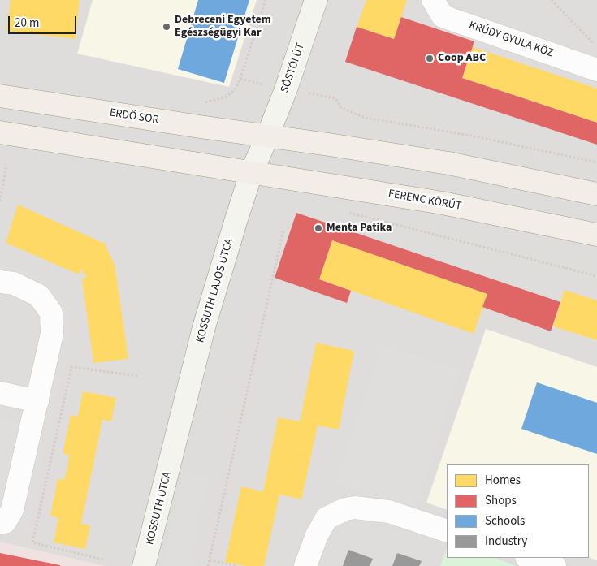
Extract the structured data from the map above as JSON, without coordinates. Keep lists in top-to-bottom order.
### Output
{
  "streets": {
    "main road": ["ERDŐ SOR", "FERENC KÖRÚT"],
    "street": [
      "KRÚDY GYULA KÖZ",
      "SÓSTÓI ÚT",
      "KOSSUTH LAJOS UTCA",
      "KOSSUTH UTCA"
    ]
  },
  "crossings": [
    ["SÓSTÓI ÚT", "ERDŐ SOR"],
    ["SÓSTÓI ÚT", "KOSSUTH LAJOS UTCA"],
    ["ERDŐ SOR", "KOSSUTH LAJOS UTCA"],
    ["FERENC KÖRÚT", "KOSSUTH LAJOS UTCA"],
    ["KOSSUTH LAJOS UTCA", "KOSSUTH UTCA"]
  ],
  "places": ["Debreceni Egyetem Egészségügyi Kar", "Coop ABC", "Menta Patika"],
  "legend": [
    "Homes",
    "Shops",
    "Schools",
    "Industry"
  ],
  "scale_bar": "20 m"
}
